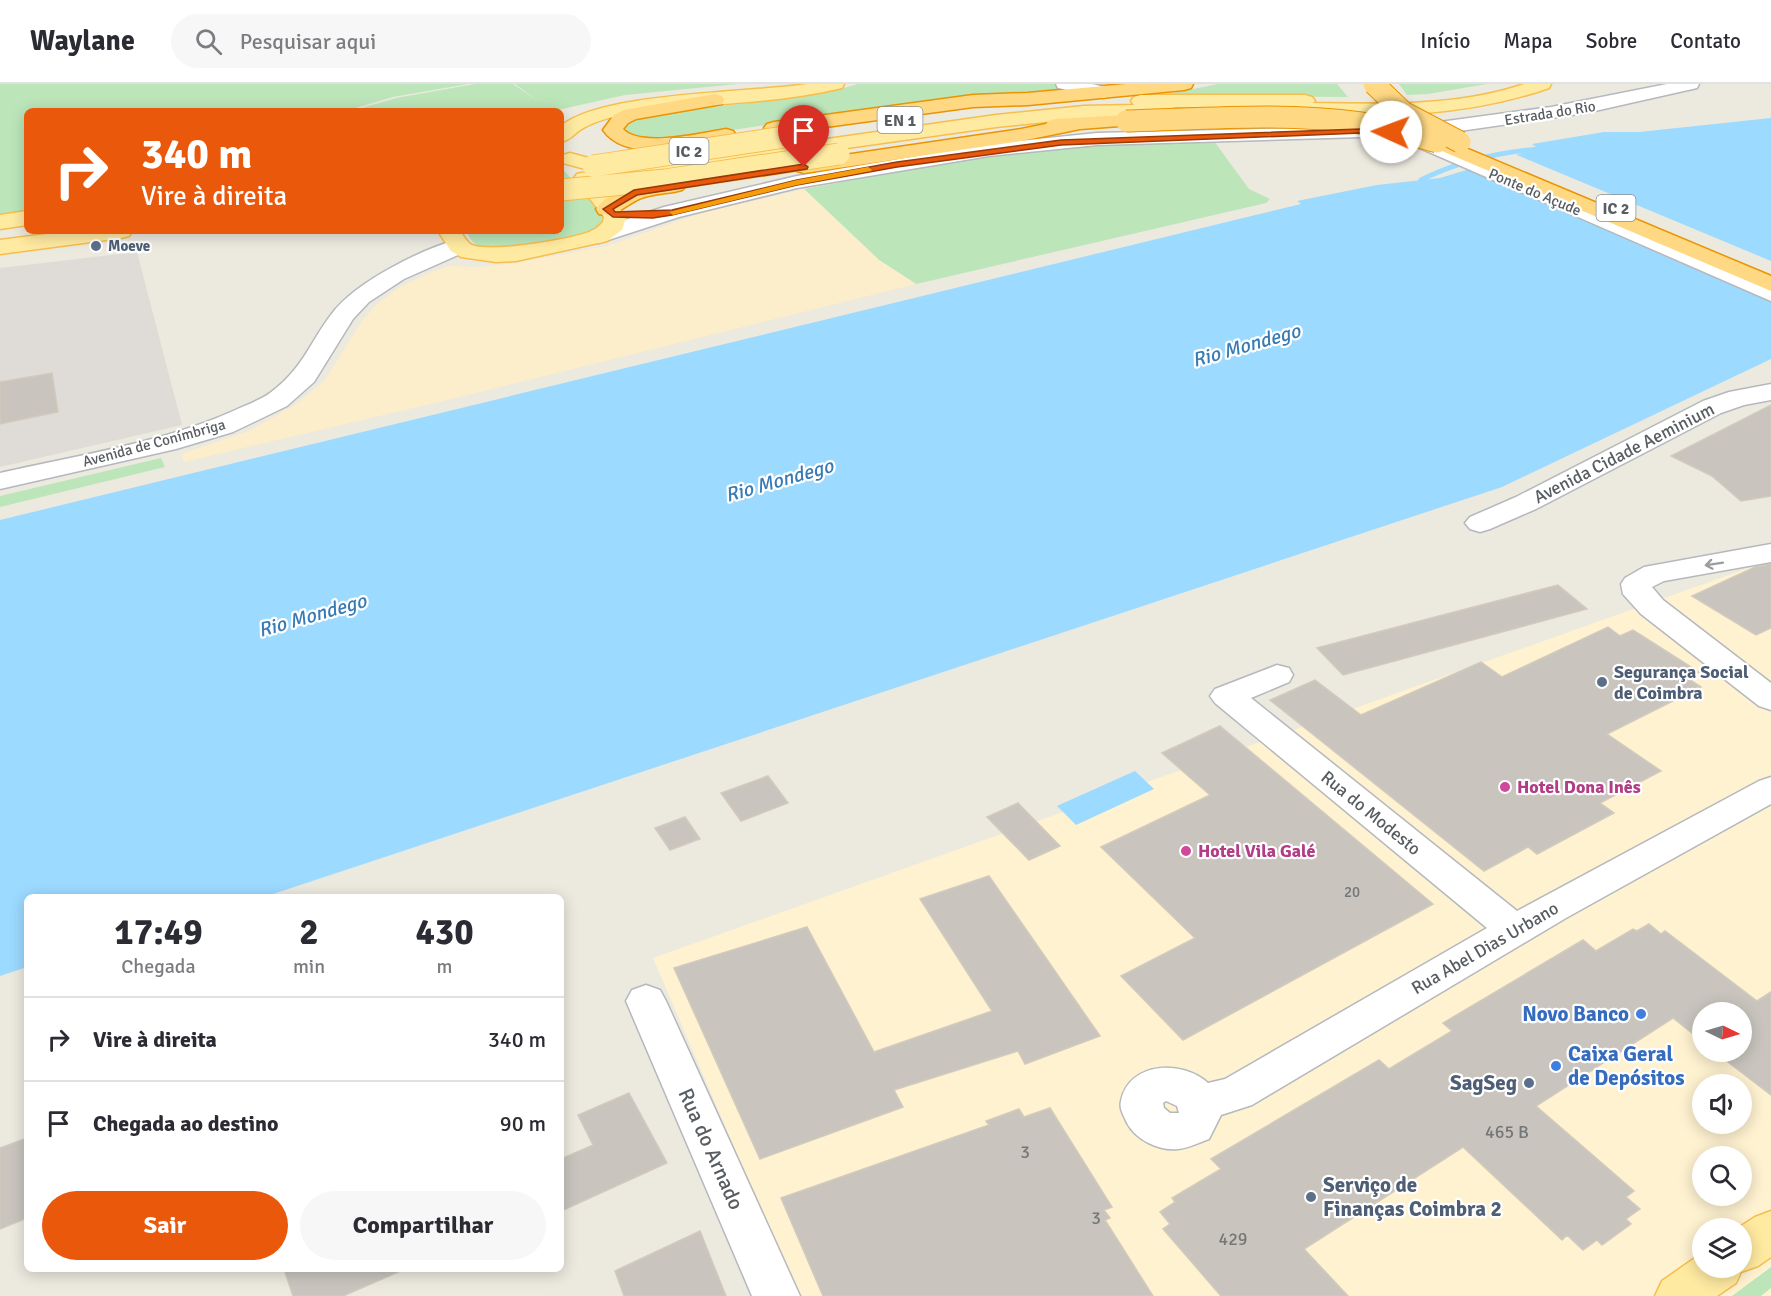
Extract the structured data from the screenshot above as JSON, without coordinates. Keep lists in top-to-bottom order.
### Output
{
  "streets": {
    "highway": ["IC 2"],
    "main road": ["EN 1"],
    "street": [
      "Estrada do Rio",
      "Ponte do Açude",
      "Avenida de Conímbriga",
      "Avenida Cidade Aeminium",
      "Rua do Modesto",
      "Rua Abel Dias Urbano",
      "Rua do Arnado"
    ]
  },
  "crossings": [
    ["Estrada do Rio", "Ponte do Açude"],
    ["EN 1", "IC 2"],
    ["IC 2", "Ponte do Açude"],
    ["Rua do Modesto", "Rua Abel Dias Urbano"]
  ],
  "water": ["Rio Mondego"],
  "places": [
    "Moeve",
    "Segurança Social de Coimbra",
    "Hotel Dona Inês",
    "Hotel Vila Galé",
    "Novo Banco",
    "Caixa Geral de Depósitos",
    "SagSeg",
    "Serviço de Finanças Coimbra 2"
  ],
  "house_numbers": [
    "20",
    "465 B",
    "3",
    "3",
    "429"
  ],
  "north": "right",
  "page": {
    "header": "Waylane",
    "search": "Pesquisar aqui",
    "nav": [
      "Início",
      "Mapa",
      "Sobre",
      "Contato"
    ],
    "turn": ["340 m", "Vire à direita"],
    "eta": [
      "17:49",
      "Chegada",
      "2",
      "min",
      "430",
      "m"
    ],
    "list": [
      {
        "name": "Vire à direita",
        "value": "340 m"
      },
      {
        "name": "Chegada ao destino",
        "value": "90 m"
      }
    ],
    "buttons": ["Sair", "Compartilhar"]
  }
}
